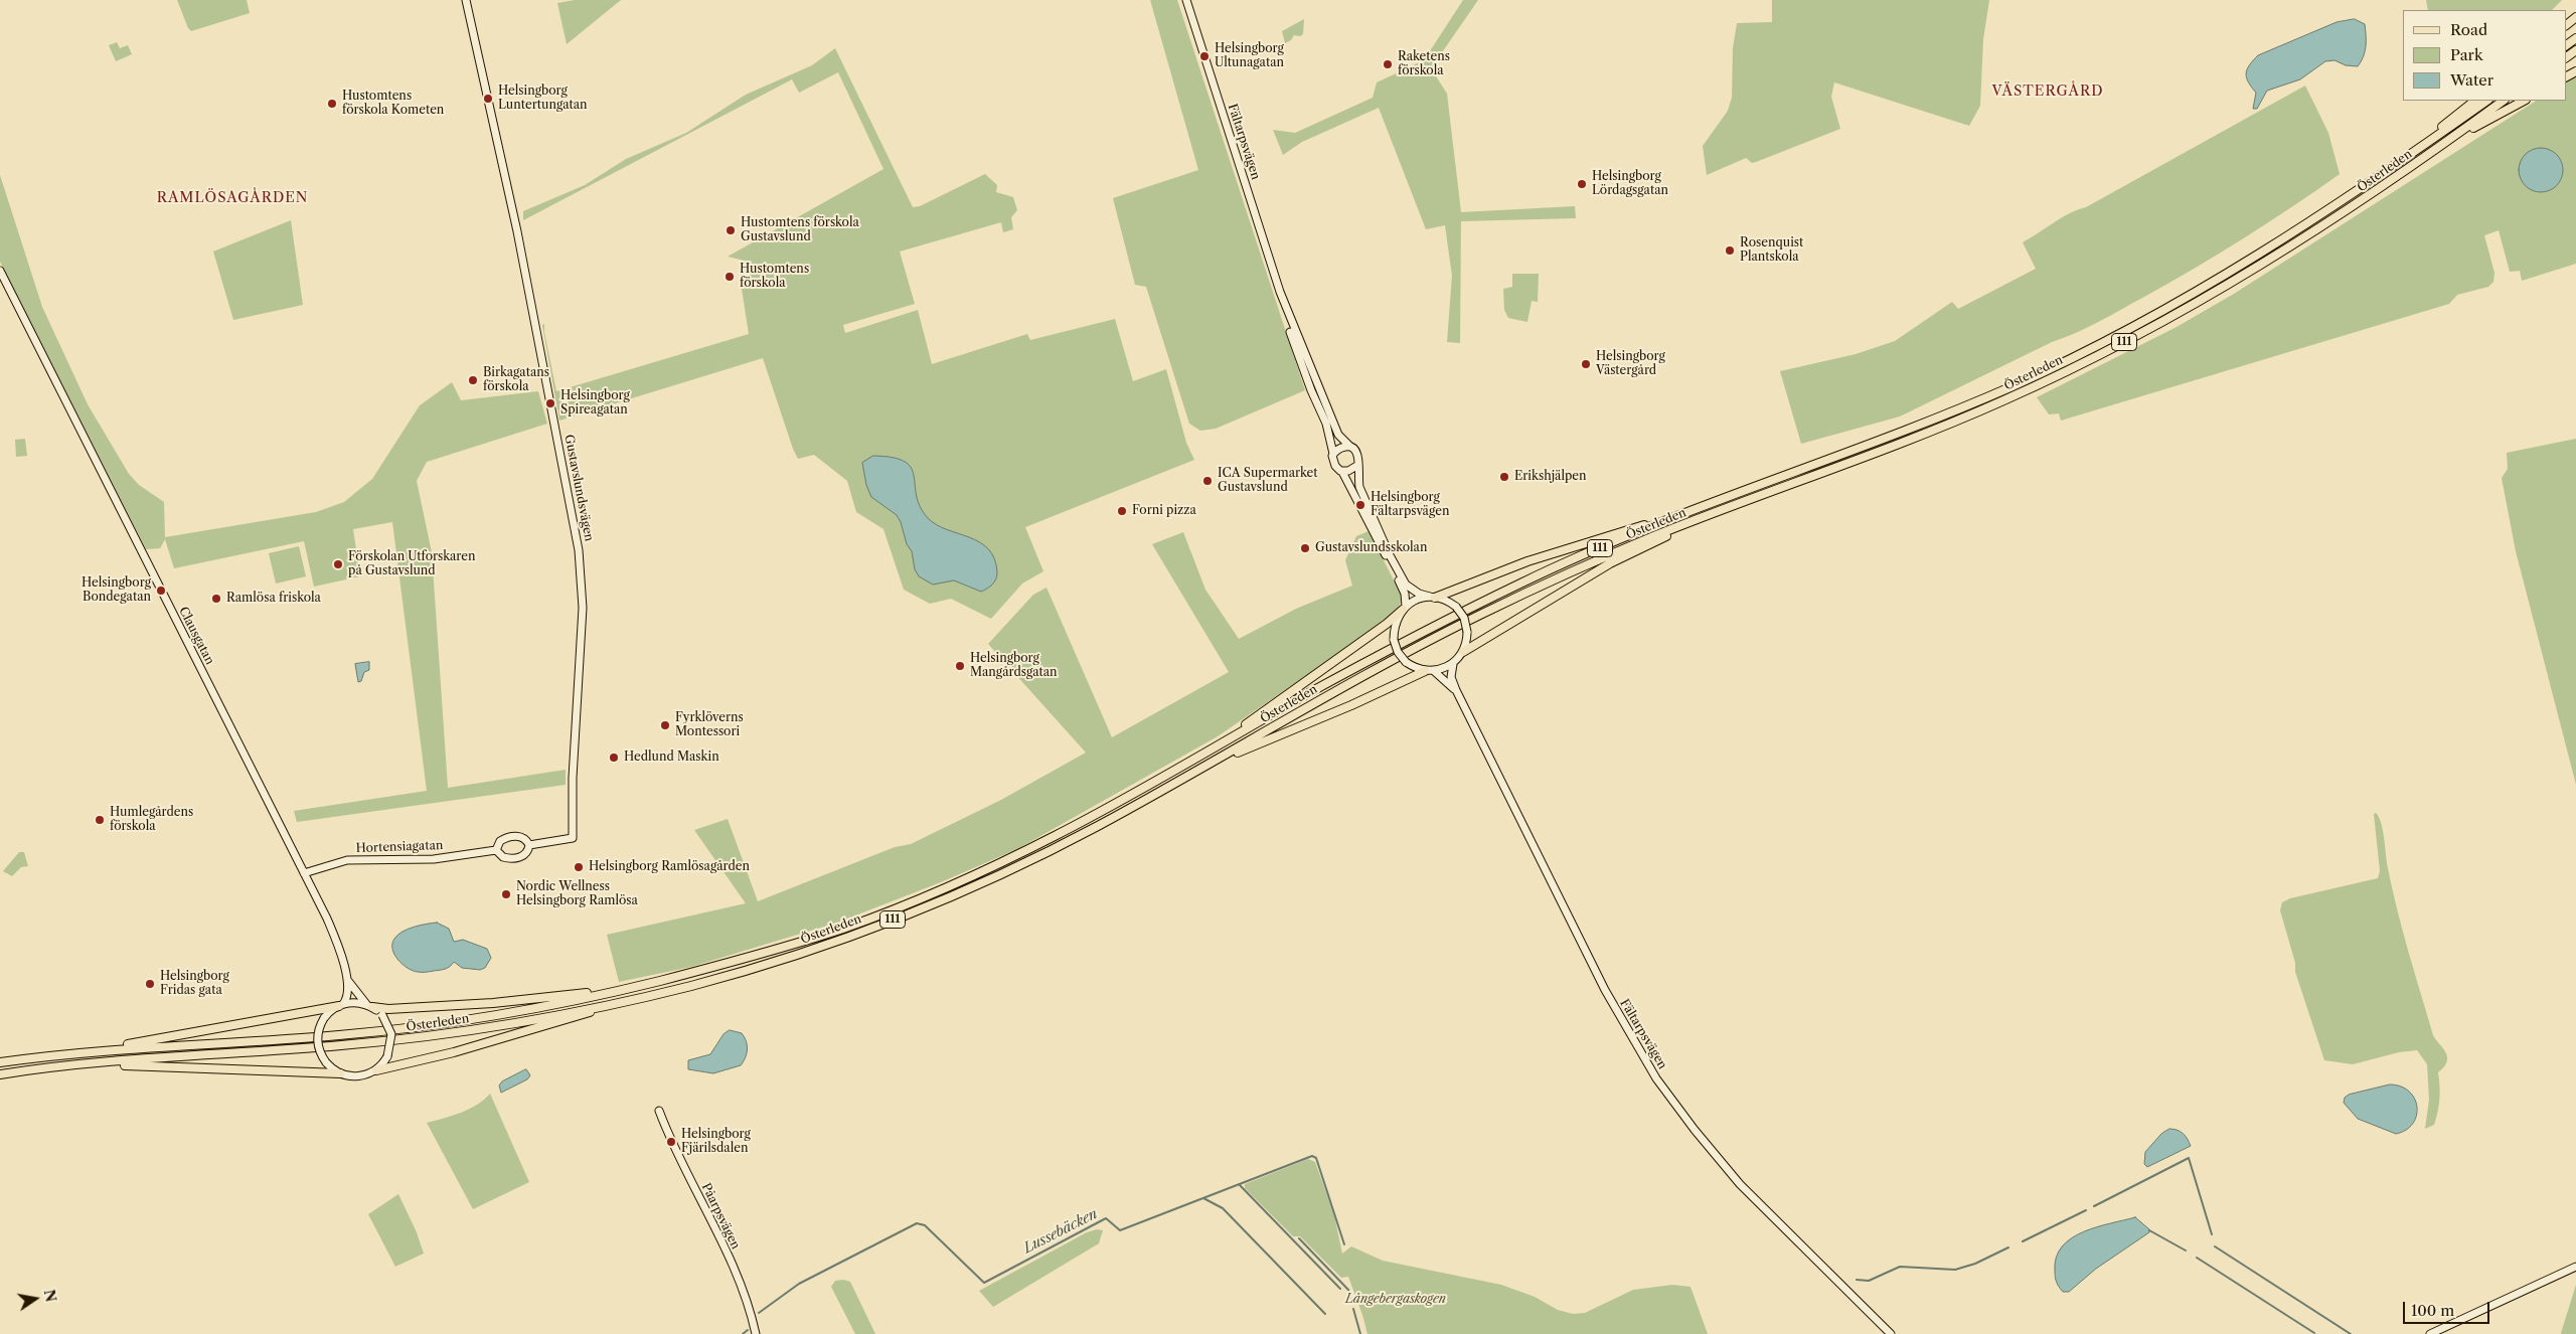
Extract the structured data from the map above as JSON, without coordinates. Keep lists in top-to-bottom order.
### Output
{
  "streets": {
    "main road": ["Österleden", "111"],
    "street": [
      "Fältarpsvägen",
      "Gustavslundsvägen",
      "Clausgatan",
      "Hortensiagatan",
      "Påarpsvägen"
    ]
  },
  "crossings": [
    ["Gustavslundsvägen", "Hortensiagatan"],
    ["Clausgatan", "Hortensiagatan"]
  ],
  "districts": ["VÄSTERGÅRD", "RAMLÖSAGÅRDEN"],
  "water": ["Lussebäcken"],
  "parks": ["Långebergaskogen"],
  "places": [
    "Helsingborg Ultunagatan",
    "Raketens förskola",
    "Helsingborg Luntertungatan",
    "Hustomtens förskola Kometen",
    "Helsingborg Lördagsgatan",
    "Hustomtens förskola Gustavslund",
    "Rosenquist Plantskola",
    "Hustomtens förskola",
    "Helsingborg Västergård",
    "Birkagatans förskola",
    "Helsingborg Spireagatan",
    "Erikshjälpen",
    "ICA Supermarket Gustavslund",
    "Helsingborg Fältarpsvägen",
    "Forni pizza",
    "Gustavslundsskolan",
    "Förskolan Utforskaren på Gustavslund",
    "Helsingborg Bondegatan",
    "Ramlösa friskola",
    "Helsingborg Mangårdsgatan",
    "Fyrklöverns Montessori",
    "Hedlund Maskin",
    "Humlegårdens förskola",
    "Helsingborg Ramlösagården",
    "Nordic Wellness Helsingborg Ramlösa",
    "Helsingborg Fridas gata",
    "Helsingborg Fjärilsdalen"
  ],
  "legend": ["Road", "Park", "Water"],
  "scale_bar": "100 m",
  "north": "right"
}
